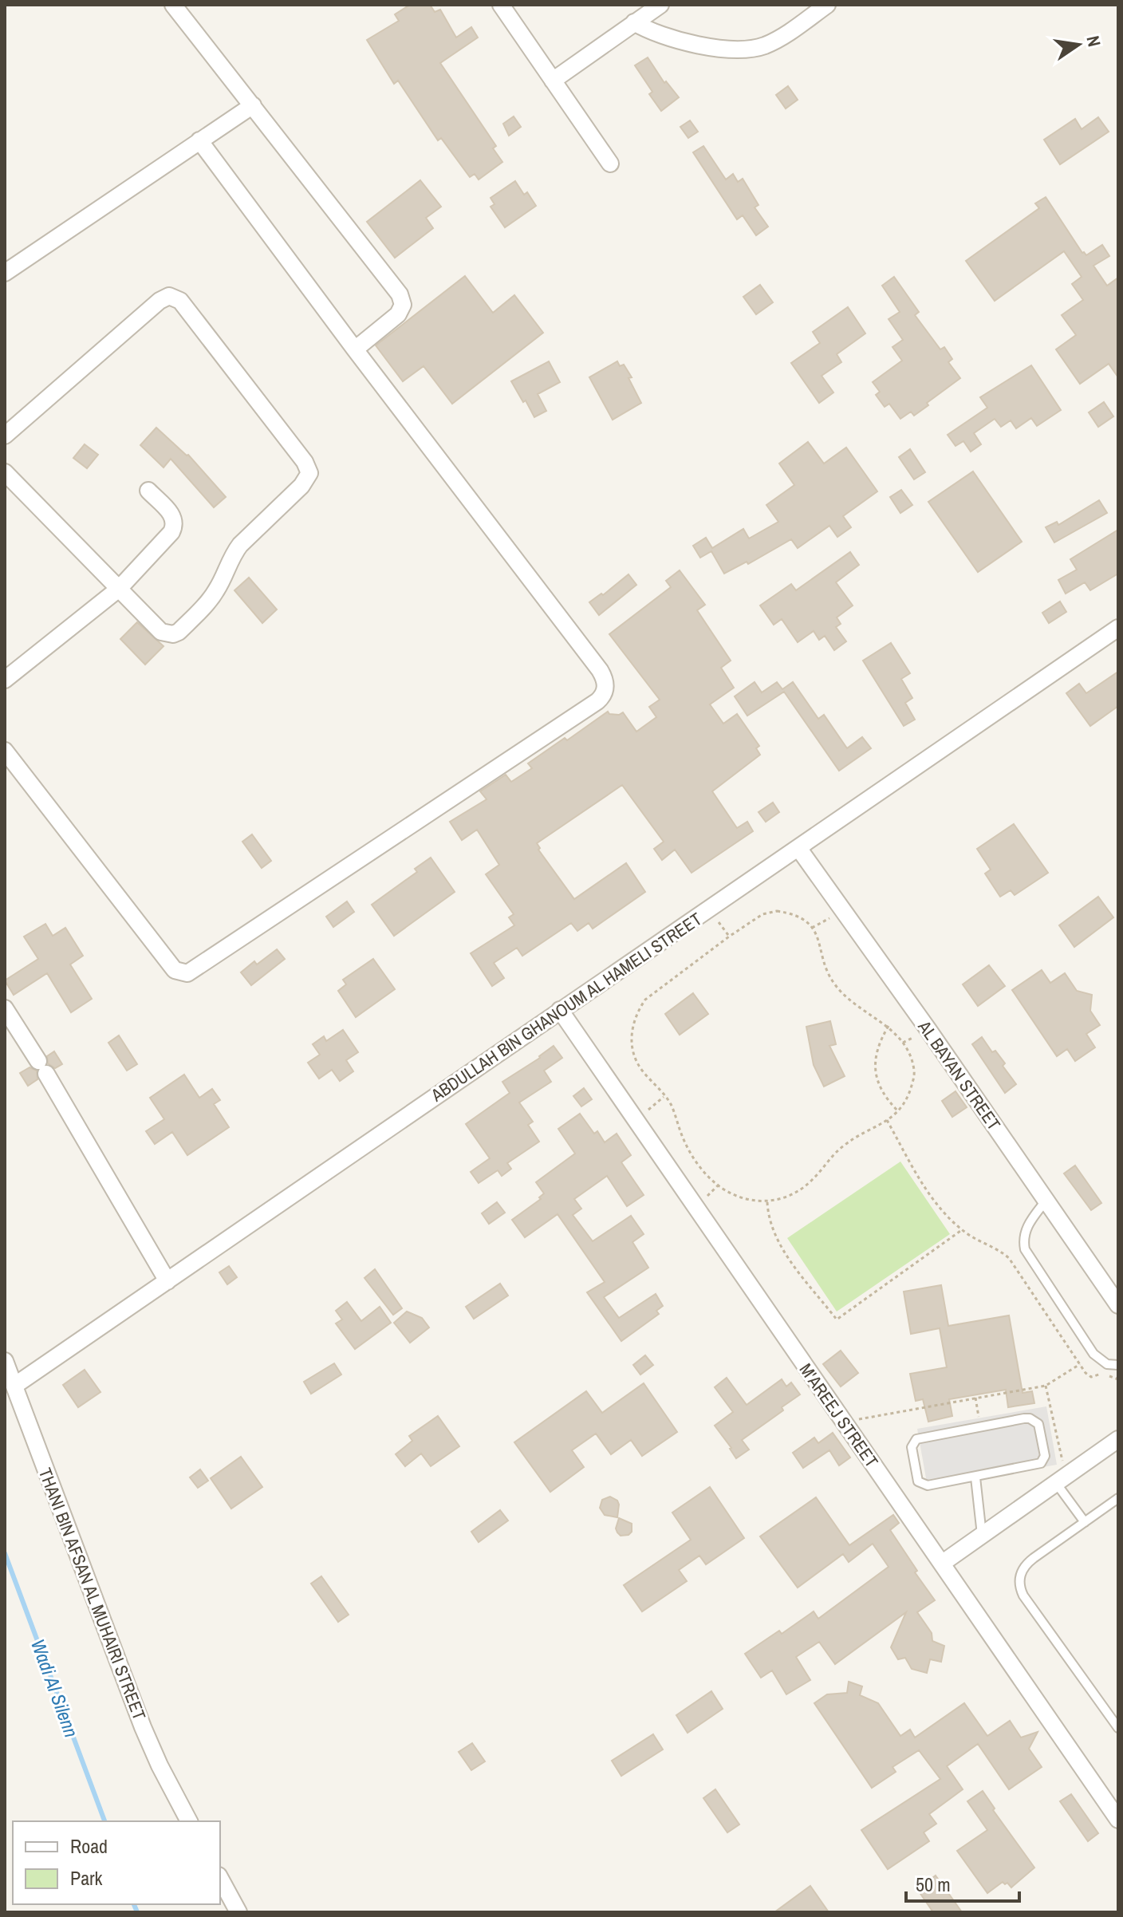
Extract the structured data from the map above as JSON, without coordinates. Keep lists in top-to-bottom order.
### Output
{
  "streets": {
    "street": [
      "ABDULLAH BIN GHANOUM AL HAMELI STREET",
      "AL BAYAN STREET",
      "M'AREEJ STREET",
      "THANI BIN AFSAN AL MUHAIRI STREET"
    ]
  },
  "crossings": [
    ["ABDULLAH BIN GHANOUM AL HAMELI STREET", "AL BAYAN STREET"],
    ["ABDULLAH BIN GHANOUM AL HAMELI STREET", "M'AREEJ STREET"],
    ["ABDULLAH BIN GHANOUM AL HAMELI STREET", "THANI BIN AFSAN AL MUHAIRI STREET"]
  ],
  "water": ["Wadi Al Silenn"],
  "legend": ["Road", "Park"],
  "scale_bar": "50 m",
  "north": "right"
}
